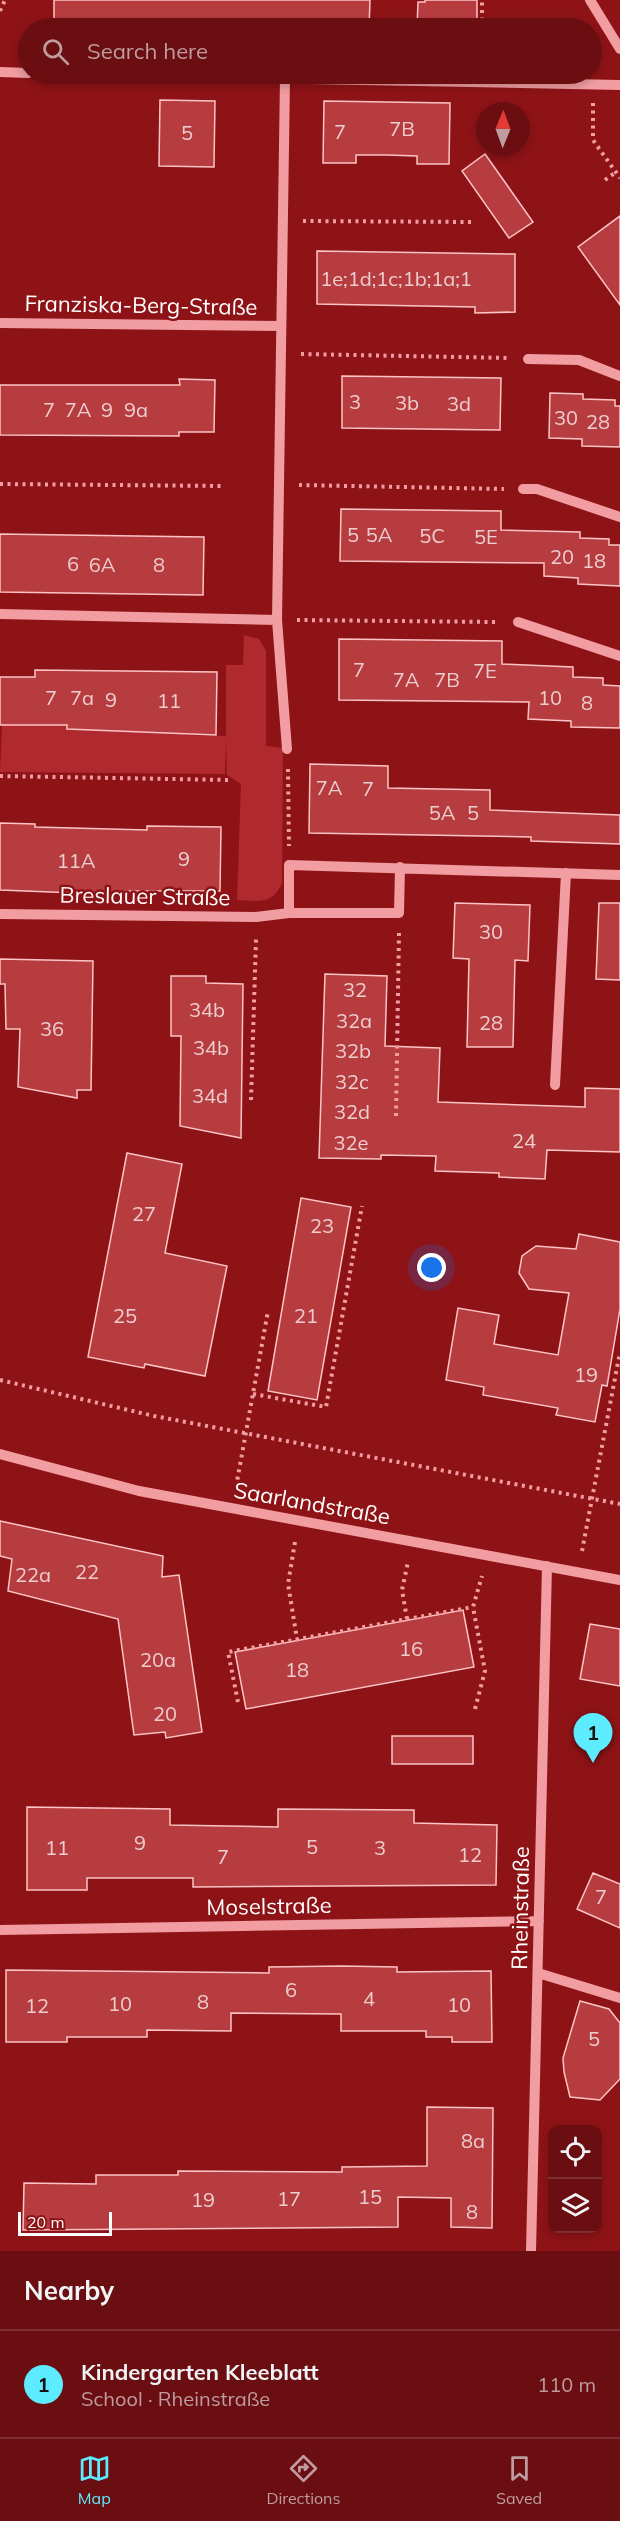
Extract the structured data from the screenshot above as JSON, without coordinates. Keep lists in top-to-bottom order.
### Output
{
  "streets": {
    "street": [
      "Franziska-Berg-Straße",
      "Breslauer Straße",
      "Saarlandstraße",
      "Moselstraße",
      "Rheinstraße"
    ]
  },
  "crossings": [
    ["Saarlandstraße", "Rheinstraße"],
    ["Moselstraße", "Rheinstraße"]
  ],
  "house_numbers": [
    "7B",
    "7",
    "5",
    "1e;1d;1c;1b;1a;1",
    "3",
    "3b",
    "3d",
    "7",
    "7A",
    "9",
    "9a",
    "30",
    "28",
    "5",
    "5A",
    "5C",
    "5E",
    "20",
    "18",
    "6",
    "6A",
    "8",
    "7",
    "7E",
    "7A",
    "7B",
    "7",
    "7a",
    "10",
    "9",
    "11",
    "8",
    "7A",
    "7",
    "5A",
    "5",
    "9",
    "11A",
    "30",
    "32",
    "34b",
    "32a",
    "28",
    "36",
    "34b",
    "32b",
    "32c",
    "34d",
    "32d",
    "24",
    "32e",
    "27",
    "23",
    "25",
    "21",
    "19",
    "22",
    "22a",
    "16",
    "20a",
    "18",
    "20",
    "9",
    "5",
    "11",
    "3",
    "12",
    "7",
    "7",
    "6",
    "4",
    "8",
    "10",
    "10",
    "12",
    "5",
    "8a",
    "15",
    "17",
    "19",
    "8"
  ],
  "scale_bar": "20 m",
  "north": "top",
  "page": {
    "search": "Search here",
    "pins": "1",
    "scale": "20 m",
    "heading": "Nearby",
    "list": [
      {
        "mark": "1",
        "name": "Kindergarten Kleeblatt",
        "note": "School · Rheinstraße",
        "value": "110 m"
      }
    ],
    "nav": ["Map", "Directions", "Saved"]
  }
}
